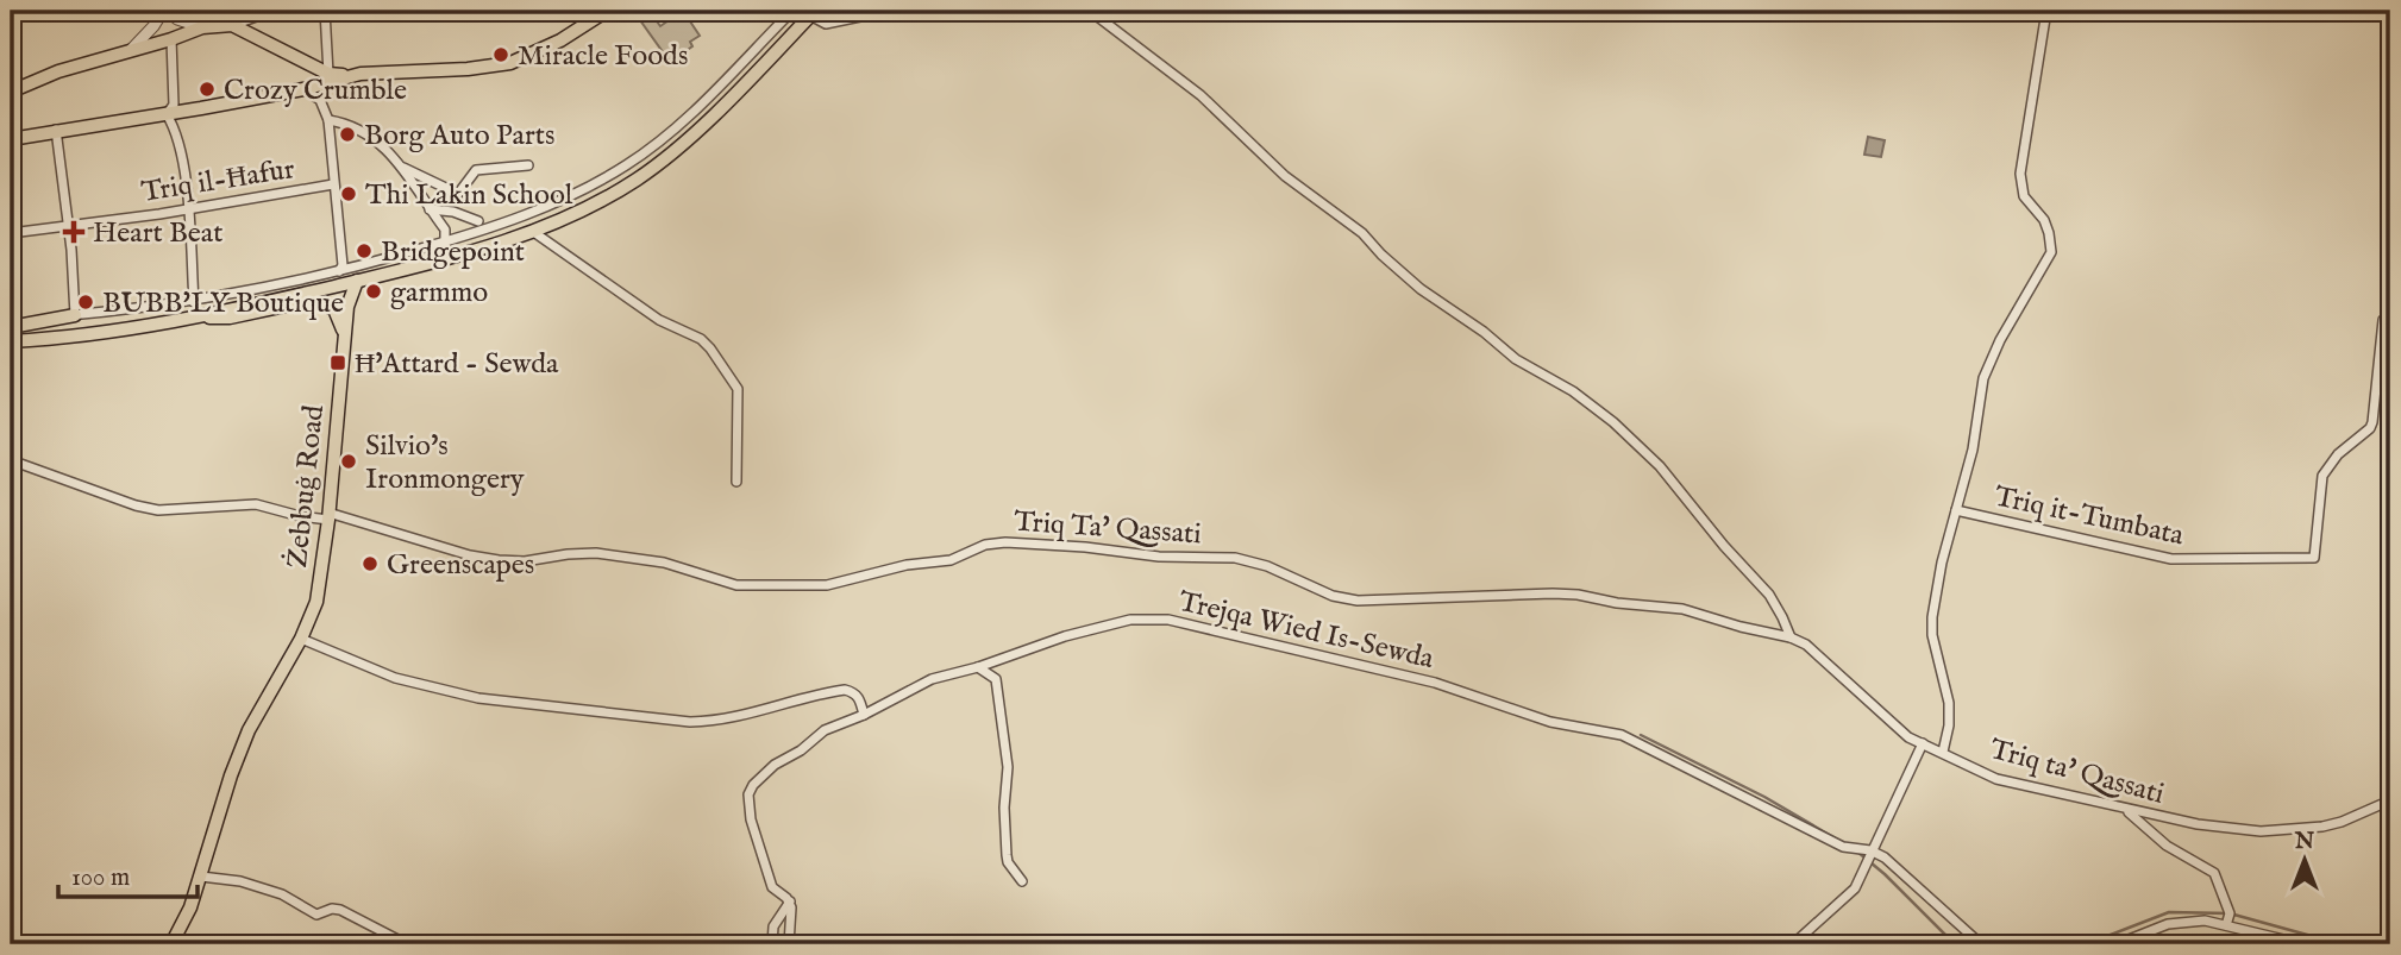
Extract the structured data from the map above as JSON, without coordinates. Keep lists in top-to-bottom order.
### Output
{
  "streets": {
    "main road": ["Żebbuġ Road"],
    "street": [
      "Triq il-Ħafur",
      "Triq it-Tumbata",
      "Triq Ta' Qassati",
      "Trejqa Wied Is-Sewda",
      "Triq ta' Qassati"
    ]
  },
  "crossings": [
    ["Żebbuġ Road", "Triq Ta' Qassati"],
    ["Triq Ta' Qassati", "Triq ta' Qassati"]
  ],
  "places": {
    "other": [
      "Miracle Foods",
      "Crozy Crumble",
      "Borg Auto Parts",
      "Thi Lakin School",
      "Bridgepoint",
      "garmmo",
      "BUBB'LY Boutique",
      "Silvio's Ironmongery",
      "Greenscapes"
    ],
    "health": ["Heart Beat"],
    "transit": ["Ħ'Attard - Sewda"]
  },
  "scale_bar": "100 m",
  "north": "top"
}
